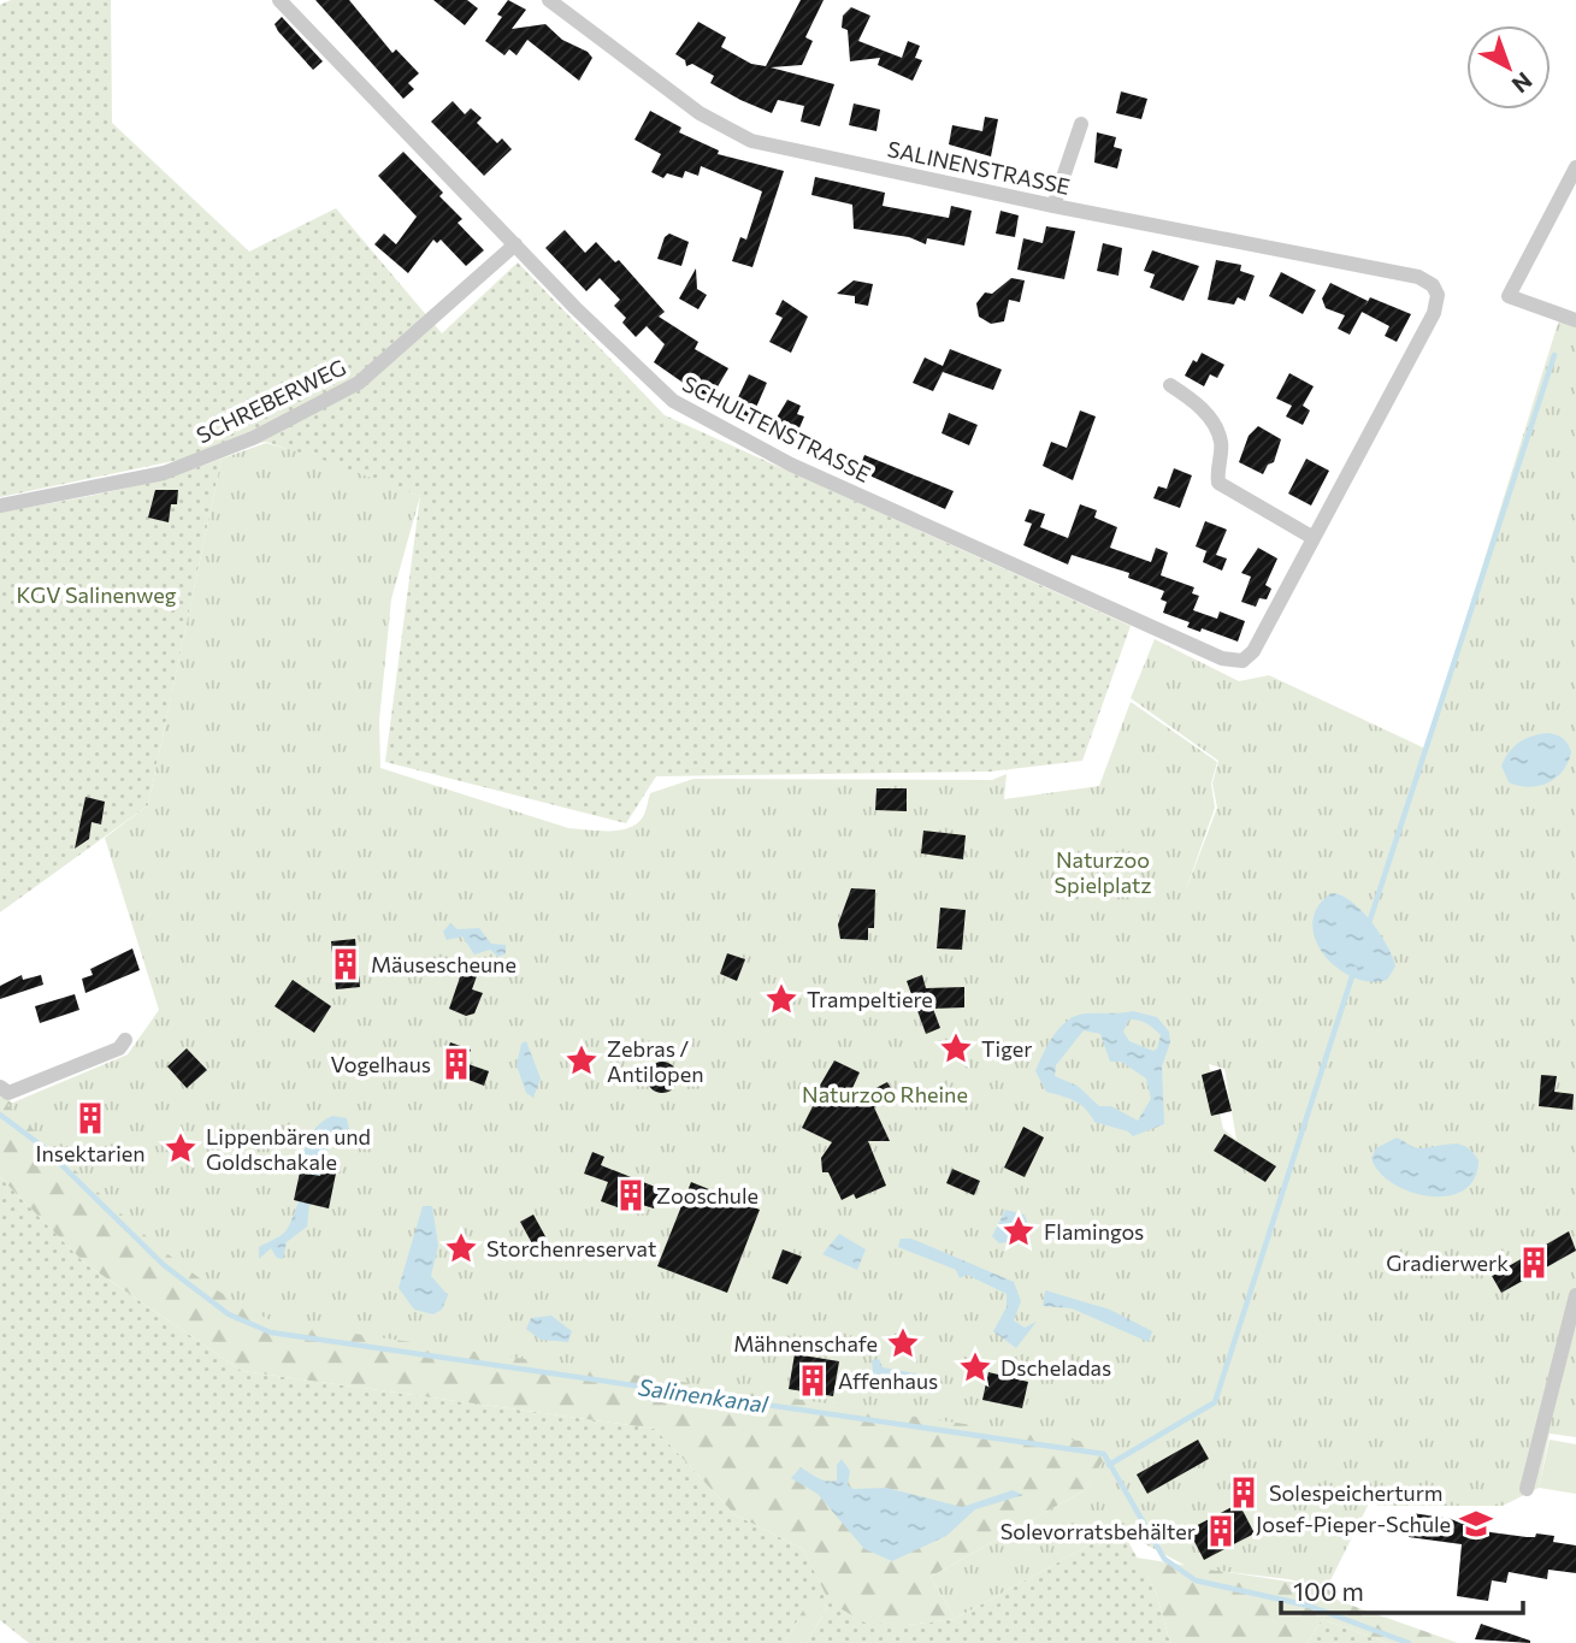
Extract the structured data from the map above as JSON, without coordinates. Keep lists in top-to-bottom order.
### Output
{
  "streets": {
    "street": ["SALINENSTRASSE", "SCHREBERWEG", "SCHULTENSTRASSE"]
  },
  "crossings": [
    ["SALINENSTRASSE", "SCHULTENSTRASSE"],
    ["SCHREBERWEG", "SCHULTENSTRASSE"]
  ],
  "water": ["Salinenkanal"],
  "parks": ["KGV Salinenweg", "Naturzoo Spielplatz", "Naturzoo Rheine"],
  "places": {
    "building": [
      "Mäusescheune",
      "Vogelhaus",
      "Insektarien",
      "Zooschule",
      "Gradierwerk",
      "Affenhaus",
      "Solespeicherturm",
      "Solevorratsbehälter"
    ],
    "place": [
      "Trampeltiere",
      "Tiger",
      "Zebras / Antilopen",
      "Lippenbären und Goldschakale",
      "Flamingos",
      "Storchenreservat",
      "Mähnenschafe",
      "Dscheladas"
    ],
    "school or university": ["Josef-Pieper-Schule"]
  },
  "scale_bar": "100 m",
  "north": "bottom right"
}
